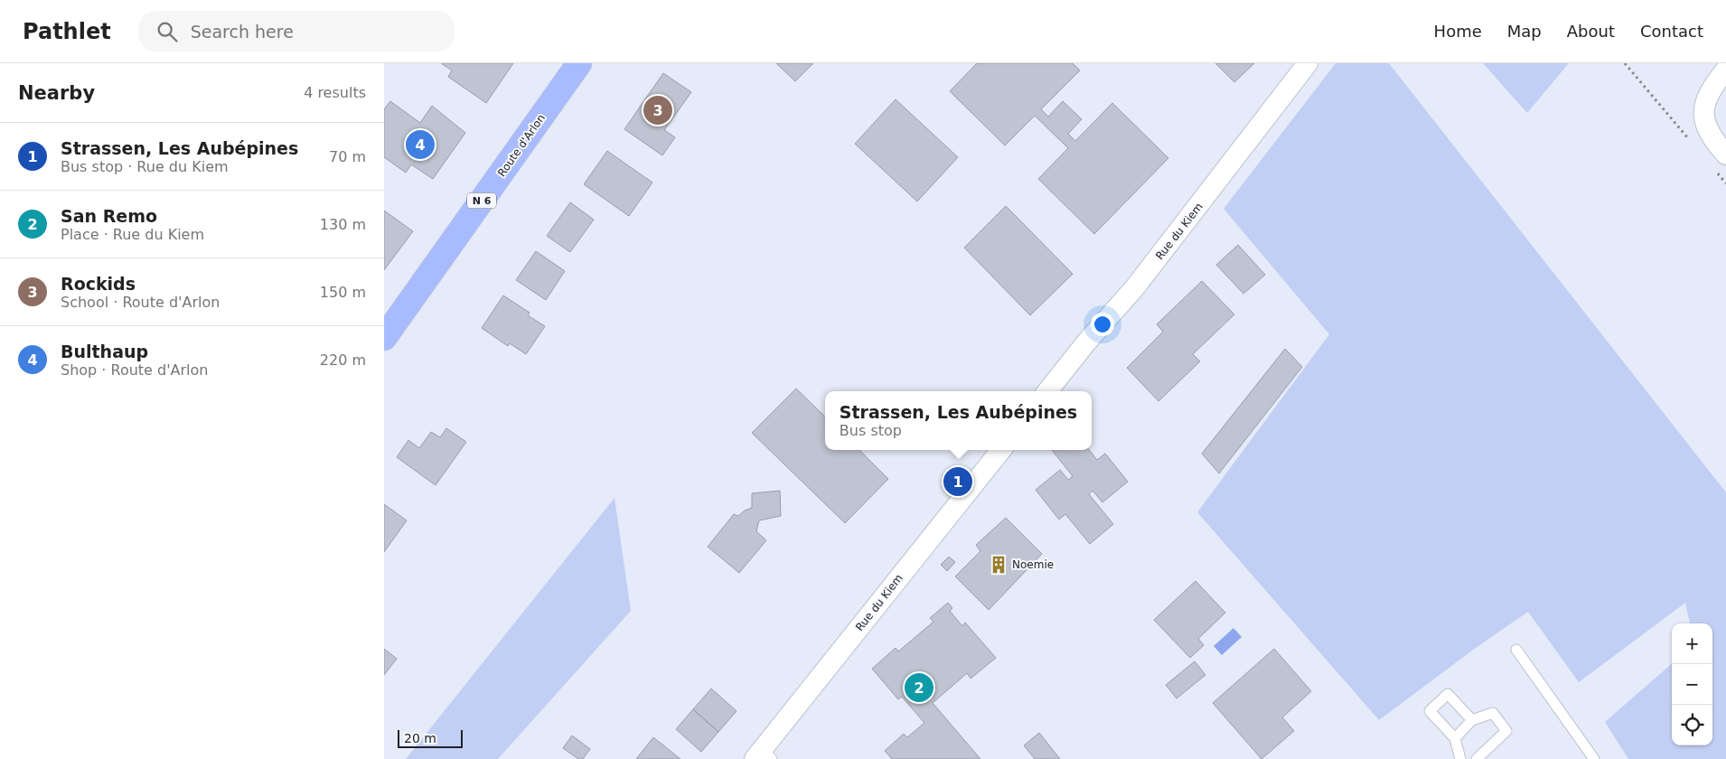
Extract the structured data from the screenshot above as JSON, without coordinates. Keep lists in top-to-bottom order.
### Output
{
  "streets": {
    "main road": ["Route d'Arlon", "N 6"],
    "street": ["Rue du Kiem"]
  },
  "places": {
    "building": ["Noemie"]
  },
  "scale_bar": "20 m",
  "page": {
    "header": "Pathlet",
    "search": "Search here",
    "nav": [
      "Home",
      "Map",
      "About",
      "Contact"
    ],
    "heading": ["Nearby", "4 results"],
    "pins": [
      "3",
      "4",
      "1",
      "2"
    ],
    "list": [
      {
        "mark": "1",
        "name": "Strassen, Les Aubépines",
        "note": "Bus stop · Rue du Kiem",
        "value": "70 m"
      },
      {
        "mark": "2",
        "name": "San Remo",
        "note": "Place · Rue du Kiem",
        "value": "130 m"
      },
      {
        "mark": "3",
        "name": "Rockids",
        "note": "School · Route d'Arlon",
        "value": "150 m"
      },
      {
        "mark": "4",
        "name": "Bulthaup",
        "note": "Shop · Route d'Arlon",
        "value": "220 m"
      }
    ],
    "popup": ["Strassen, Les Aubépines", "Bus stop"],
    "map_buttons": ["+", "−"],
    "scale": "20 m"
  }
}
